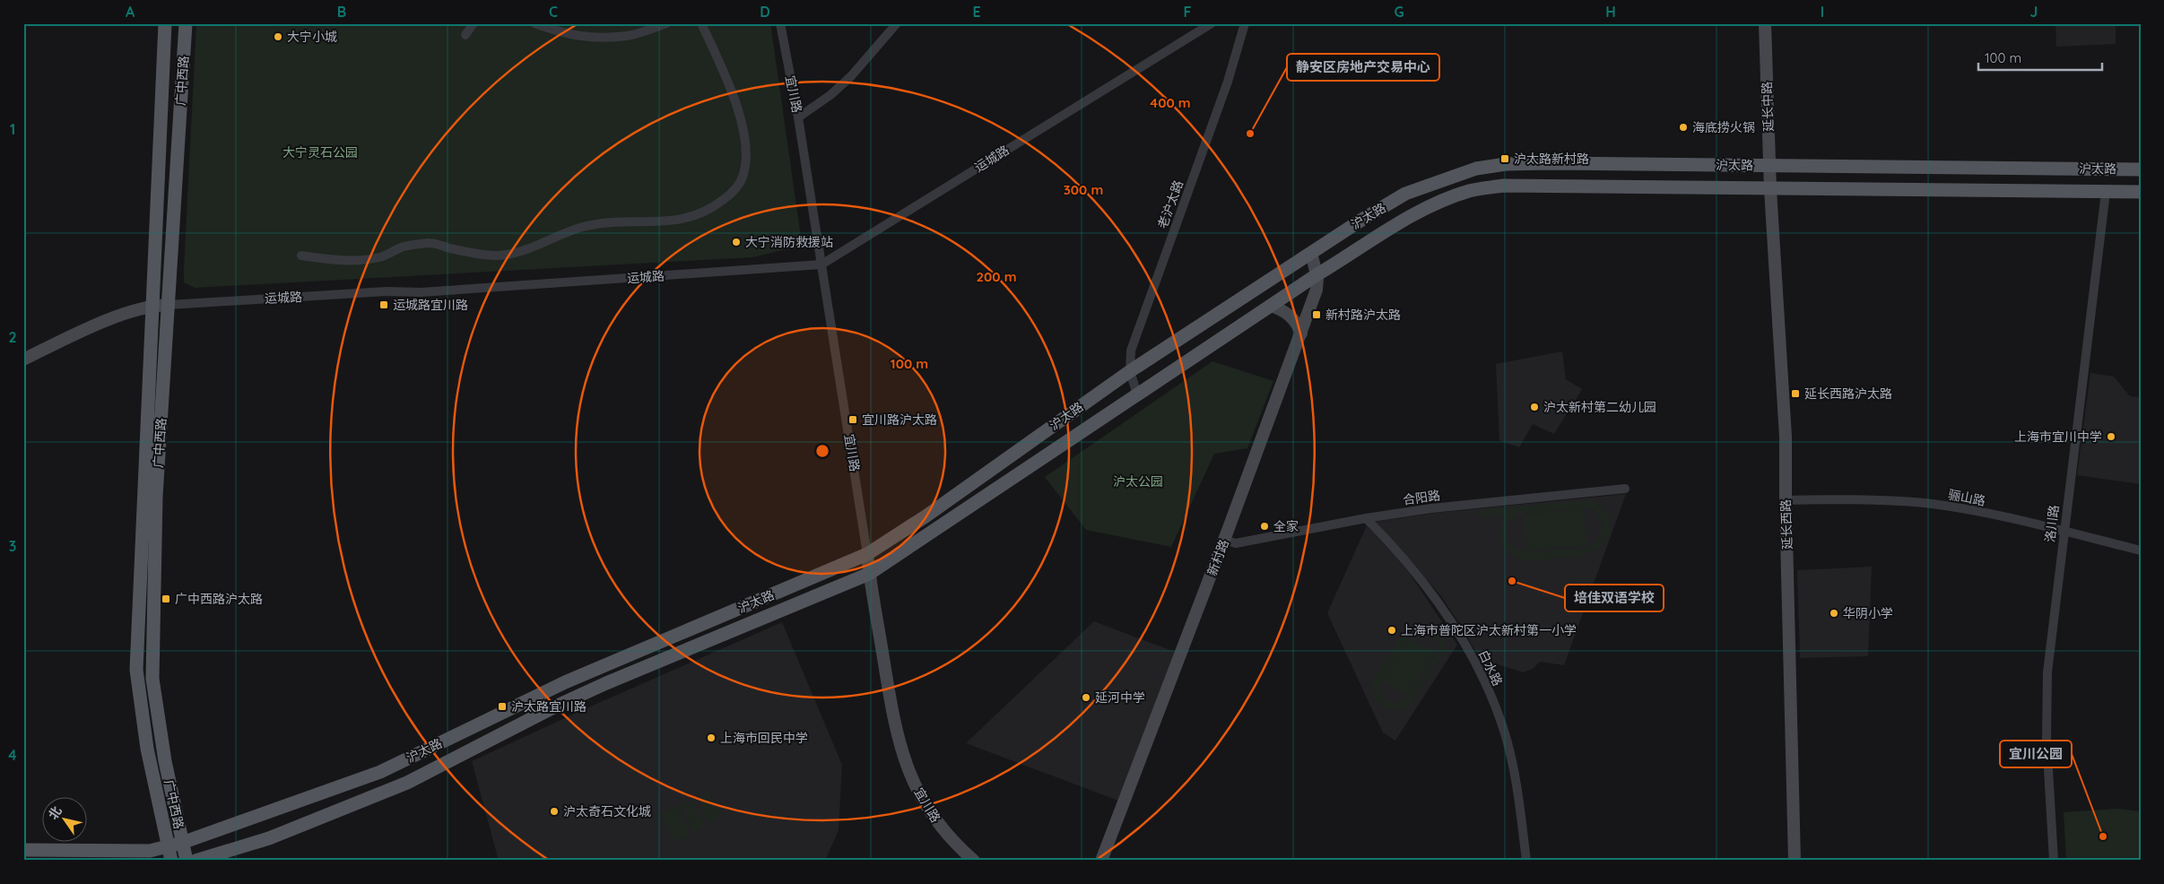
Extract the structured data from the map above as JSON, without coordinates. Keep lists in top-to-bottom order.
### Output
{
  "streets": {
    "main road": ["广中西路", "沪太路"],
    "street": [
      "宜川路",
      "延长中路",
      "运城路",
      "老沪太路",
      "合阳路",
      "骊山路",
      "洛川路",
      "延长西路",
      "新村路",
      "白水路"
    ]
  },
  "crossings": [
    ["广中西路", "运城路"],
    ["广中西路", "沪太路"],
    ["宜川路", "运城路"],
    ["宜川路", "沪太路"],
    ["延长中路", "沪太路"],
    ["延长中路", "延长西路"],
    ["沪太路", "老沪太路"],
    ["沪太路", "洛川路"],
    ["沪太路", "延长西路"],
    ["沪太路", "新村路"],
    ["合阳路", "新村路"],
    ["合阳路", "白水路"],
    ["骊山路", "洛川路"],
    ["骊山路", "延长西路"]
  ],
  "parks": ["大宁灵石公园", "沪太公园"],
  "places": {
    "other": [
      "大宁小城",
      "海底捞火锅",
      "静安区房地产交易中心",
      "大宁消防救援站",
      "沪太新村第二幼儿园",
      "上海市宜川中学",
      "全家",
      "培佳双语学校",
      "华阴小学",
      "上海市普陀区沪太新村第一小学",
      "延河中学",
      "上海市回民中学",
      "沪太奇石文化城",
      "宜川公园"
    ],
    "transit": [
      "沪太路新村路",
      "运城路宜川路",
      "新村路沪太路",
      "延长西路沪太路",
      "宜川路沪太路",
      "广中西路沪太路",
      "沪太路宜川路"
    ]
  },
  "scale_bar": "100 m",
  "north": "top left",
  "grid": {
    "columns": [
      "A",
      "B",
      "C",
      "D",
      "E",
      "F",
      "G",
      "H",
      "I",
      "J"
    ],
    "rows": [
      "1",
      "2",
      "3",
      "4"
    ]
  },
  "rings": [
    "400 m",
    "300 m",
    "200 m",
    "100 m"
  ]
}
